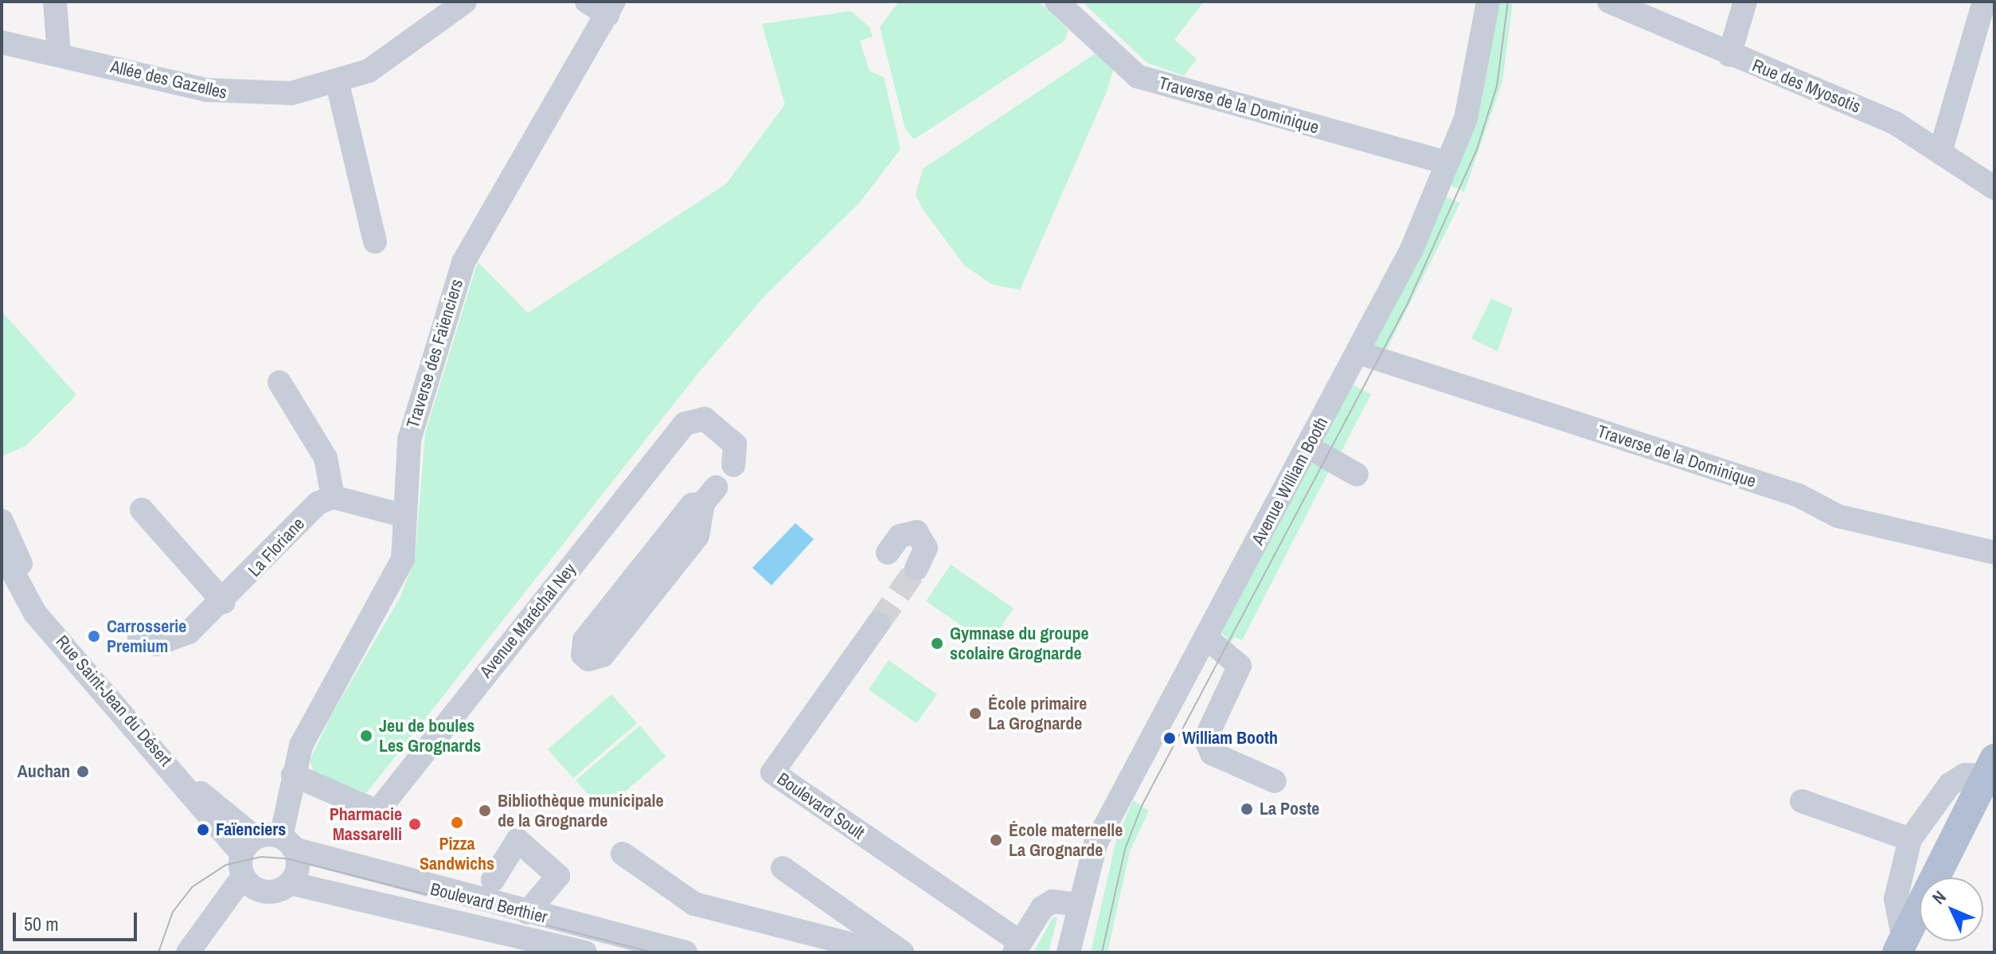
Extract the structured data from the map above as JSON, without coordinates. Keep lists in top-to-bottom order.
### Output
{
  "streets": {
    "street": [
      "Allée des Gazelles",
      "Rue des Myosotis",
      "Traverse de la Dominique",
      "Traverse des Faïenciers",
      "Avenue William Booth",
      "La Floriane",
      "Avenue Maréchal Ney",
      "Rue Saint-Jean du Désert",
      "Boulevard Soult",
      "Boulevard Berthier"
    ]
  },
  "crossings": [
    ["Traverse de la Dominique", "Avenue William Booth"],
    ["Traverse des Faïenciers", "Avenue Maréchal Ney"],
    ["Traverse des Faïenciers", "Rue Saint-Jean du Désert"],
    ["Traverse des Faïenciers", "Boulevard Berthier"],
    ["Rue Saint-Jean du Désert", "Boulevard Berthier"]
  ],
  "places": [
    "Carrosserie Premium",
    "Gymnase du groupe scolaire Grognarde",
    "École primaire La Grognarde",
    "Jeu de boules Les Grognards",
    "William Booth",
    "Auchan",
    "La Poste",
    "Bibliothèque municipale de la Grognarde",
    "Pizza Sandwichs",
    "Pharmacie Massarelli",
    "Faïenciers",
    "École maternelle La Grognarde"
  ],
  "scale_bar": "50 m",
  "north": "top left"
}
